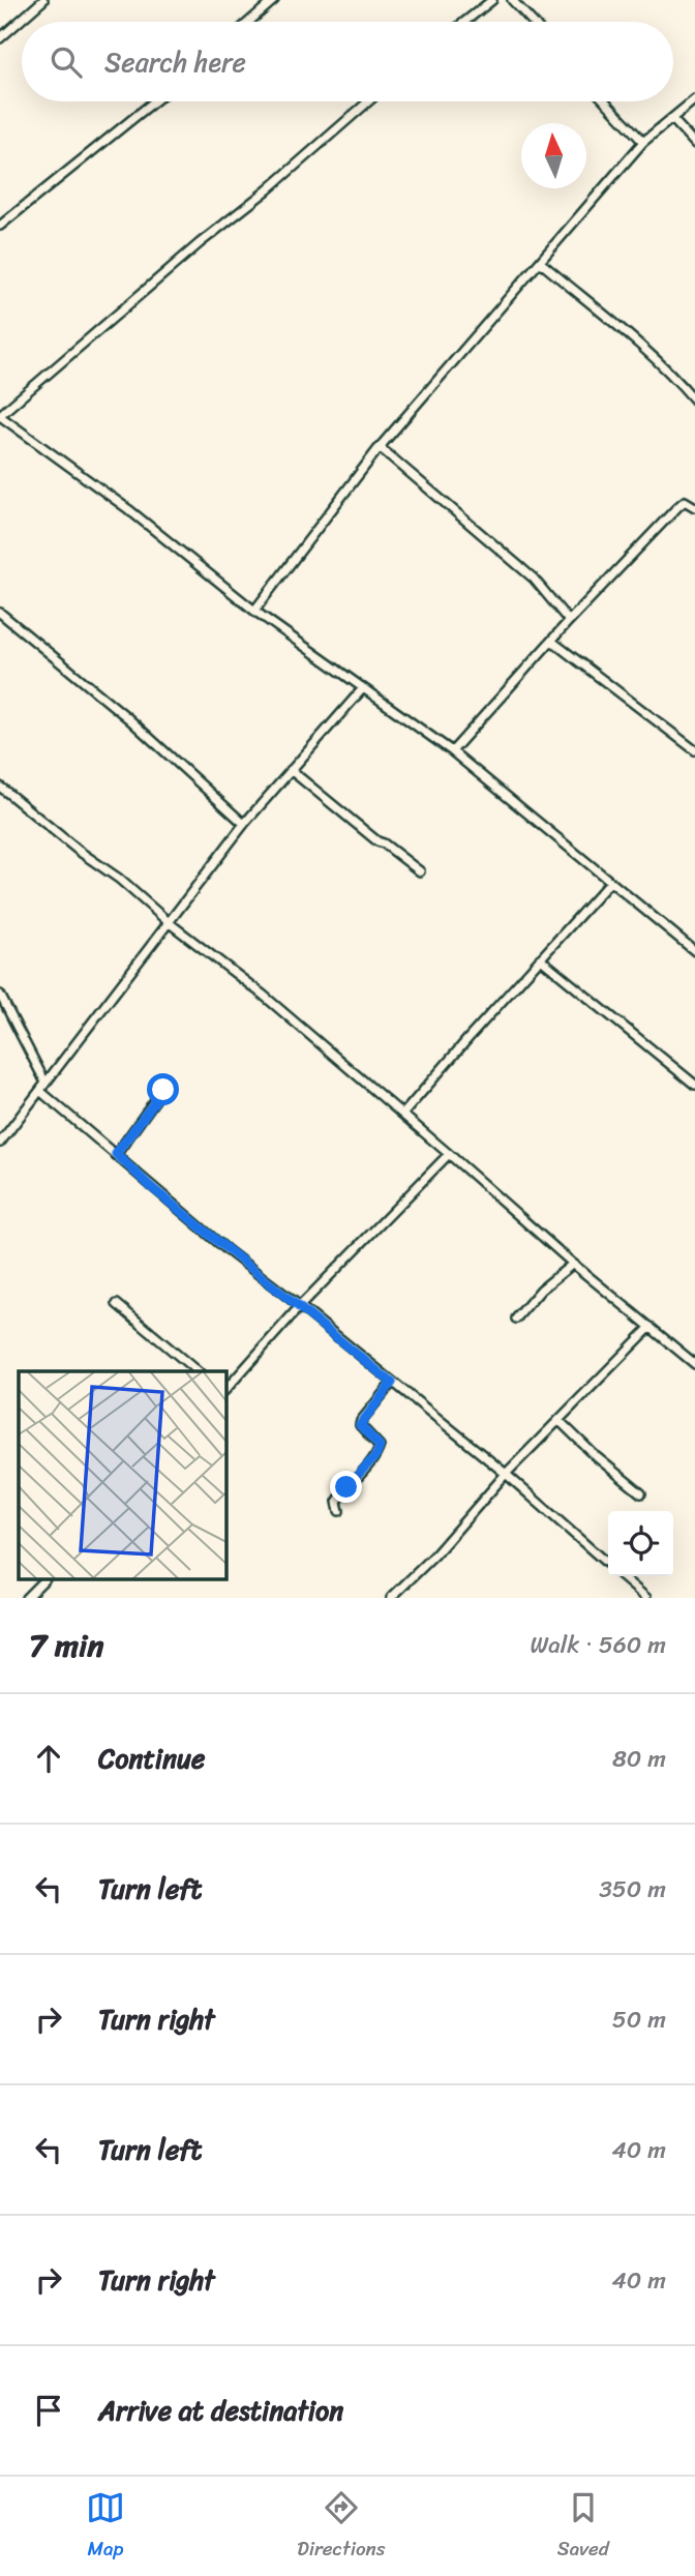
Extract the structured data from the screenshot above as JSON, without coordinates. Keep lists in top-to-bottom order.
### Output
{
  "north": "top",
  "page": {
    "search": "Search here",
    "heading": ["7 min", "Walk · 560 m"],
    "list": [
      ["Continue", "80 m"],
      ["Turn left", "350 m"],
      ["Turn right", "50 m"],
      ["Turn left", "40 m"],
      ["Turn right", "40 m"],
      "Arrive at destination"
    ],
    "nav": ["Map", "Directions", "Saved"]
  }
}
